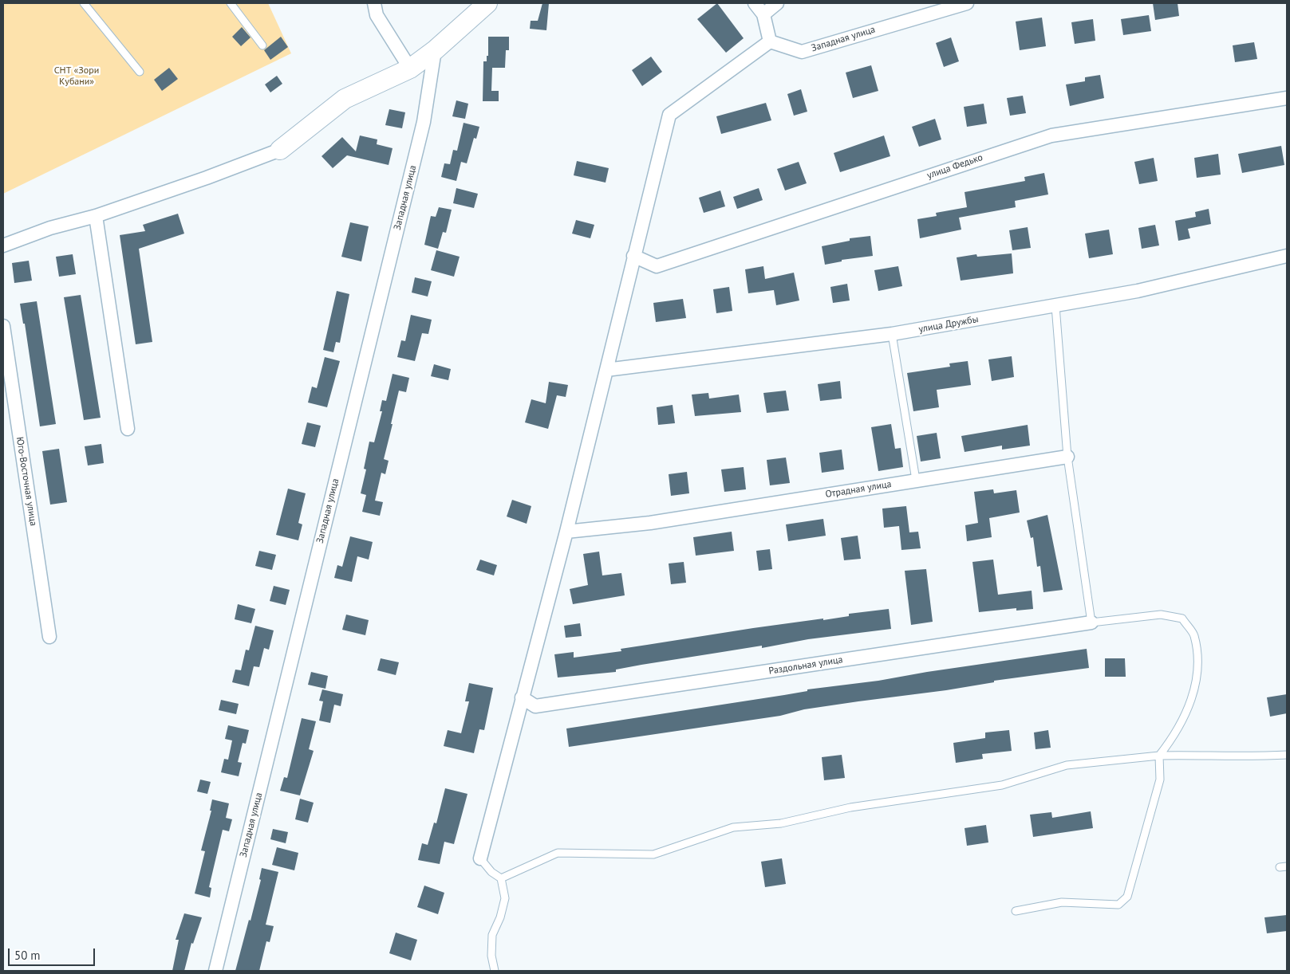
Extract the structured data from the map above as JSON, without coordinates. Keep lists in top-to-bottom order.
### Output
{
  "streets": {
    "street": [
      "Западная улица",
      "улица Федько",
      "улица Дружбы",
      "Юго-Восточная улица",
      "Отрадная улица",
      "Раздольная улица"
    ]
  },
  "parks": ["СНТ «Зори Кубани»"],
  "scale_bar": "50 m"
}
